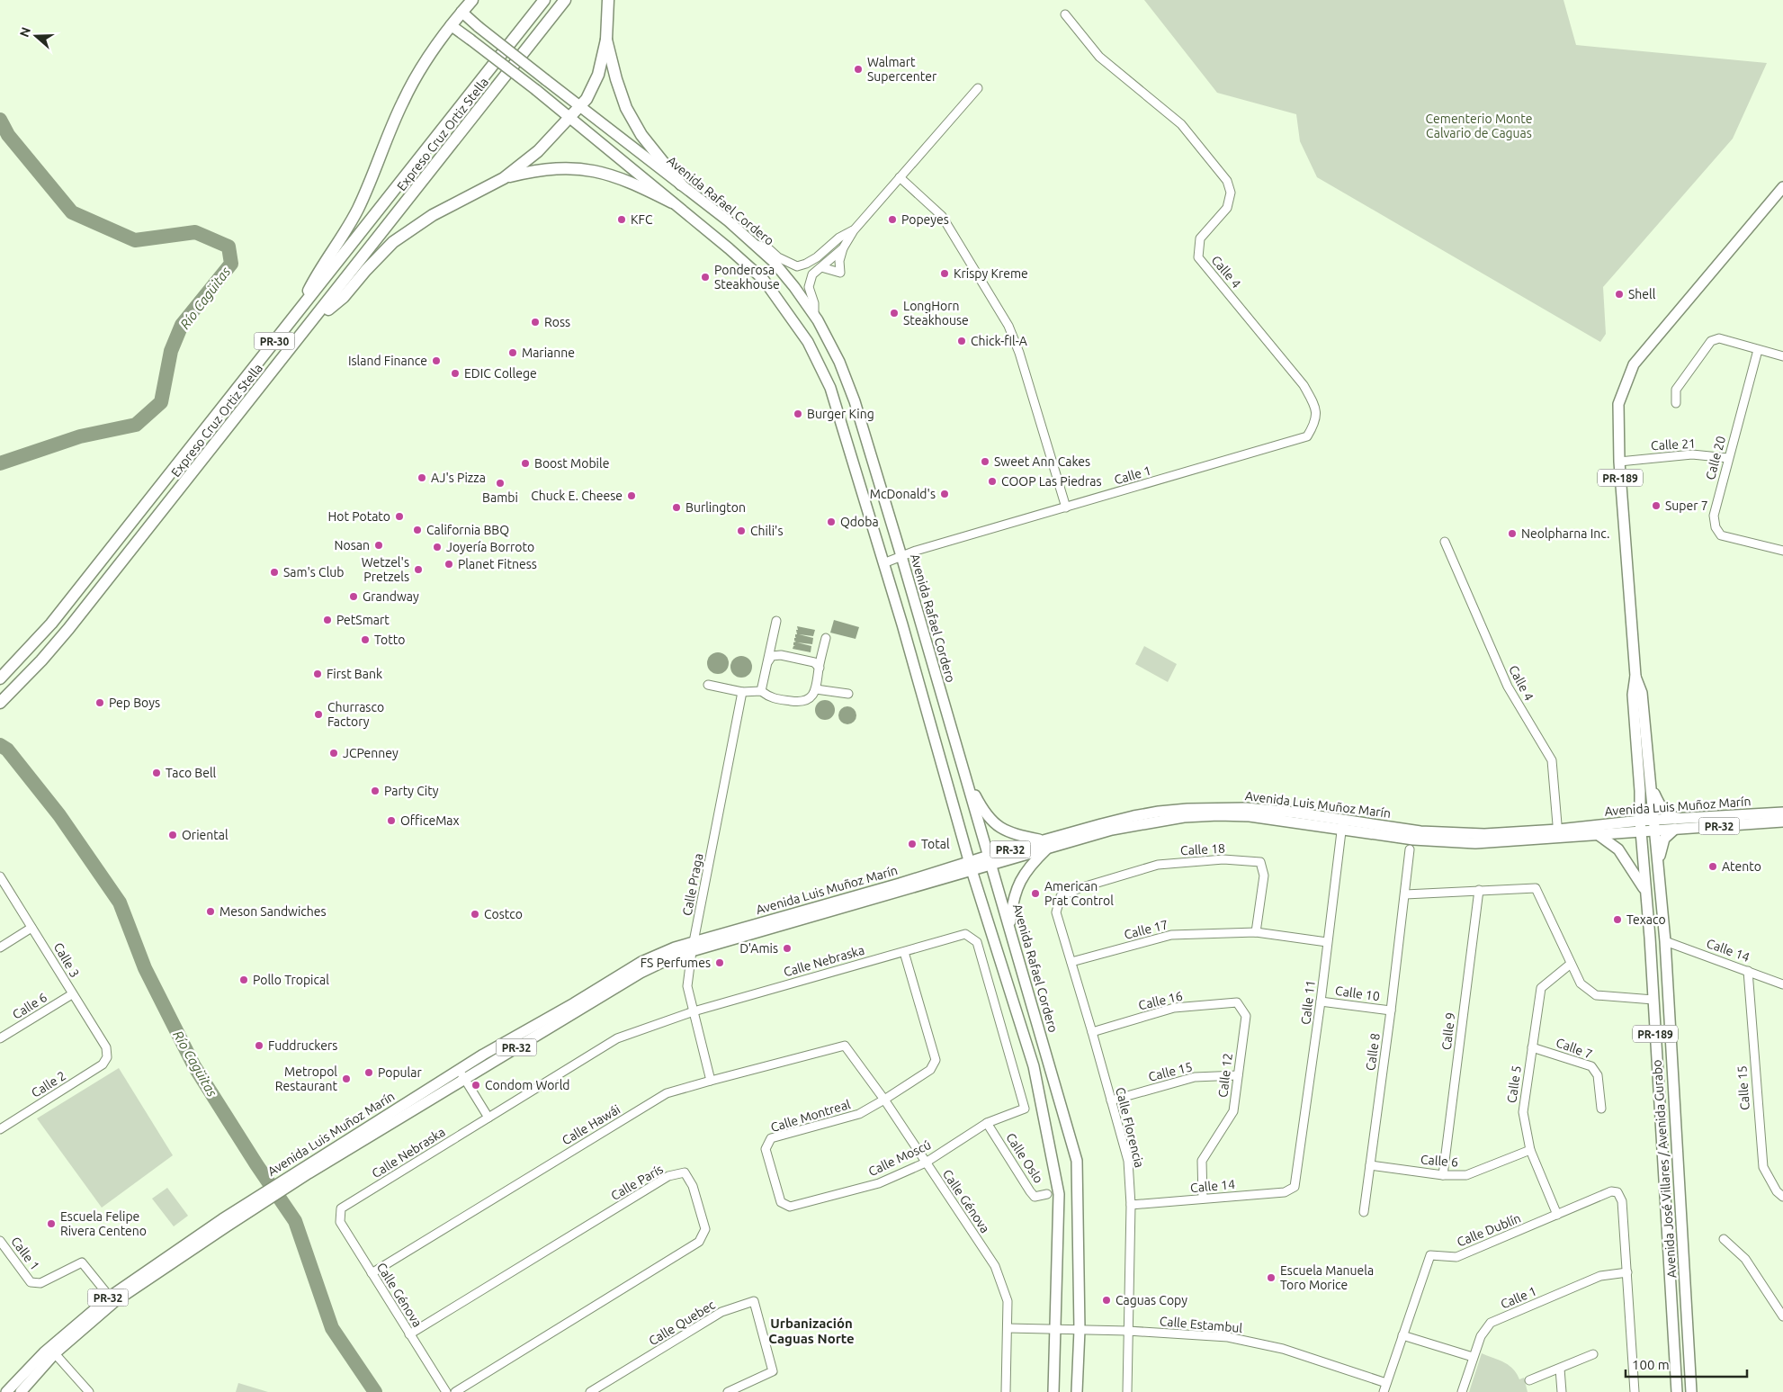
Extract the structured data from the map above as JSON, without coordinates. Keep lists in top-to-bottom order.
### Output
{
  "streets": {
    "highway": ["Expreso Cruz Ortiz Stella", "PR-30"],
    "main road": [
      "Avenida Rafael Cordero",
      "PR-189",
      "Avenida Luis Muñoz Marín",
      "PR-32",
      "Avenida José Villares / Avenida Gurabo"
    ],
    "street": [
      "Calle 4",
      "Calle 21",
      "Calle 20",
      "Calle 1",
      "Calle 18",
      "Calle Praga",
      "Calle 17",
      "Calle 14",
      "Calle 3",
      "Calle Nebraska",
      "Calle 10",
      "Calle 16",
      "Calle 11",
      "Calle 6",
      "Calle 9",
      "Calle 7",
      "Calle 8",
      "Calle 15",
      "Calle 12",
      "Calle 2",
      "Calle 5",
      "Calle Montreal",
      "Calle Hawái",
      "Calle Florencia",
      "Calle Moscú",
      "Calle Oslo",
      "Calle París",
      "Calle Génova",
      "Calle Dublín",
      "Calle Quebec",
      "Calle Estambul"
    ]
  },
  "crossings": [
    ["Avenida Rafael Cordero", "Calle 1"],
    ["Avenida Rafael Cordero", "Avenida Luis Muñoz Marín"],
    ["Avenida Rafael Cordero", "Calle Estambul"],
    ["Calle 4", "Calle 1"],
    ["Calle 4", "Avenida Luis Muñoz Marín"],
    ["Calle 21", "Calle 20"],
    ["Calle 21", "Avenida José Villares / Avenida Gurabo"],
    ["Calle 1", "Avenida Luis Muñoz Marín"],
    ["Calle 1", "Calle Dublín"],
    ["Avenida Luis Muñoz Marín", "Calle Praga"],
    ["Avenida Luis Muñoz Marín", "Calle 11"],
    ["Avenida Luis Muñoz Marín", "Avenida José Villares / Avenida Gurabo"],
    ["Calle 18", "Calle 17"],
    ["Calle 18", "Calle Florencia"],
    ["Calle Praga", "Calle Nebraska"],
    ["Calle Praga", "Calle Hawái"],
    ["Calle 17", "Calle 11"],
    ["Calle 17", "Calle Florencia"],
    ["Calle 14", "Calle 11"],
    ["Calle 14", "Calle 15"],
    ["Calle 14", "Calle 12"],
    ["Calle 14", "Calle Florencia"],
    ["Calle 14", "Avenida José Villares / Avenida Gurabo"],
    ["Calle 3", "Calle 6"],
    ["Calle 3", "Calle 2"],
    ["Calle Nebraska", "Calle Montreal"],
    ["Calle Nebraska", "Calle Moscú"],
    ["Calle Nebraska", "Calle Oslo"],
    ["Calle Nebraska", "Calle Génova"],
    ["Calle 10", "Calle 11"],
    ["Calle 10", "Calle 8"],
    ["Calle 16", "Calle 12"],
    ["Calle 16", "Calle Florencia"],
    ["Calle 6", "Calle 9"],
    ["Calle 6", "Calle 8"],
    ["Calle 6", "Calle 5"],
    ["Calle 7", "Calle 5"],
    ["Calle 15", "Calle 12"],
    ["Calle 15", "Calle Florencia"],
    ["Calle 5", "Calle Dublín"],
    ["Calle Montreal", "Calle Moscú"],
    ["Calle Montreal", "Calle Génova"],
    ["Calle Hawái", "Calle Génova"],
    ["Calle Florencia", "Calle Estambul"],
    ["Calle Moscú", "Calle Oslo"],
    ["Calle Moscú", "Calle Génova"],
    ["Calle París", "Calle Génova"],
    ["Calle Génova", "Calle Estambul"],
    ["Calle Dublín", "Calle Estambul"]
  ],
  "districts": ["Urbanización Caguas Norte"],
  "water": ["Río Cagüitas"],
  "parks": ["Cementerio Monte Calvario de Caguas"],
  "places": [
    "Walmart Supercenter",
    "KFC",
    "Popeyes",
    "Krispy Kreme",
    "Ponderosa Steakhouse",
    "Shell",
    "LongHorn Steakhouse",
    "Ross",
    "Chick-fil-A",
    "Marianne",
    "Island Finance",
    "EDIC College",
    "Burger King",
    "Sweet Ann Cakes",
    "Boost Mobile",
    "AJ's Pizza",
    "COOP Las Piedras",
    "Bambi",
    "McDonald's",
    "Chuck E. Cheese",
    "Super 7",
    "Burlington",
    "Hot Potato",
    "Qdoba",
    "California BBQ",
    "Chili's",
    "Neolpharna Inc.",
    "Nosan",
    "Joyería Borroto",
    "Planet Fitness",
    "Wetzel's Pretzels",
    "Sam's Club",
    "Grandway",
    "PetSmart",
    "Totto",
    "First Bank",
    "Pep Boys",
    "Churrasco Factory",
    "JCPenney",
    "Taco Bell",
    "Party City",
    "OfficeMax",
    "Oriental",
    "Total",
    "Atento",
    "American Prat Control",
    "Meson Sandwiches",
    "Costco",
    "Texaco",
    "D'Amis",
    "FS Perfumes",
    "Pollo Tropical",
    "Fuddruckers",
    "Popular",
    "Metropol Restaurant",
    "Condom World",
    "Escuela Felipe Rivera Centeno",
    "Escuela Manuela Toro Morice",
    "Caguas Copy"
  ],
  "scale_bar": "100 m",
  "north": "left"
}
